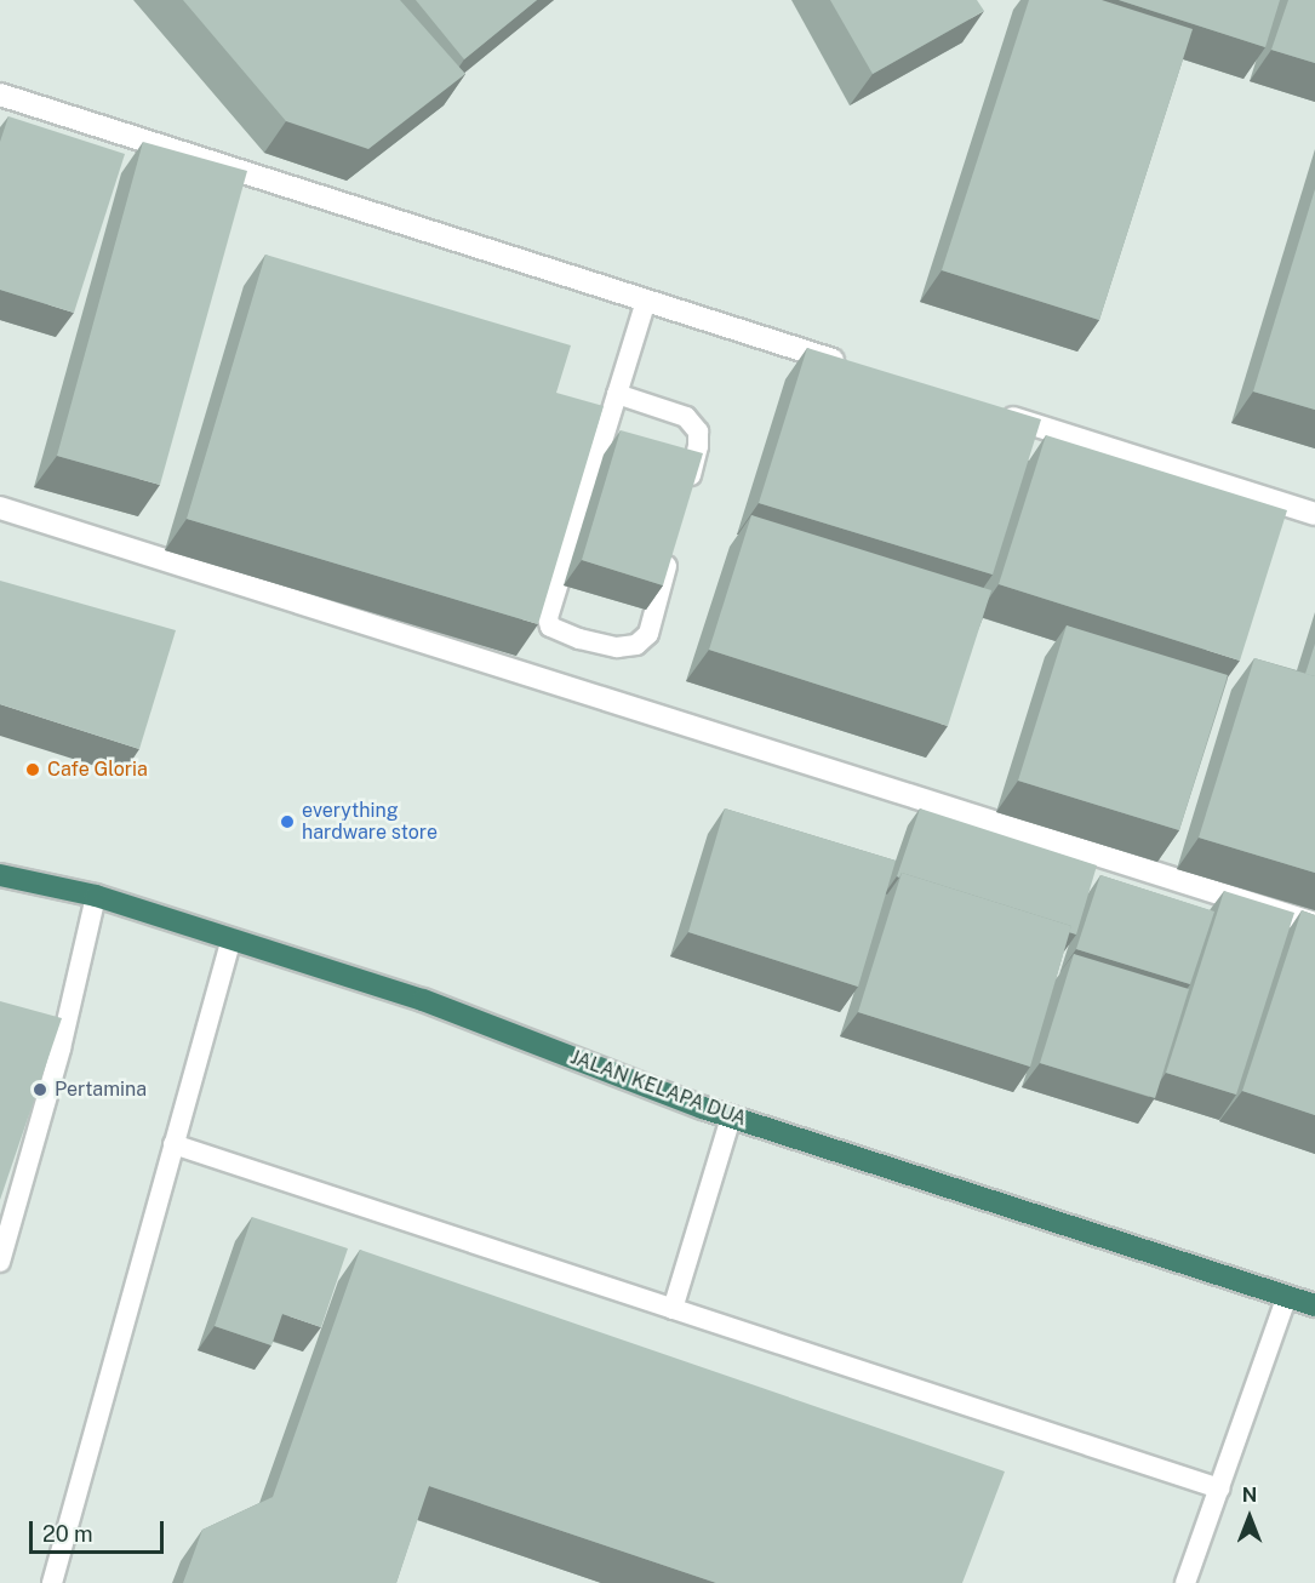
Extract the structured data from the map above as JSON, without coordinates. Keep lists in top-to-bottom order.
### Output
{
  "streets": {
    "highway": ["JALAN KELAPA DUA"]
  },
  "places": ["Cafe Gloria", "everything hardware store", "Pertamina"],
  "scale_bar": "20 m",
  "north": "top"
}
